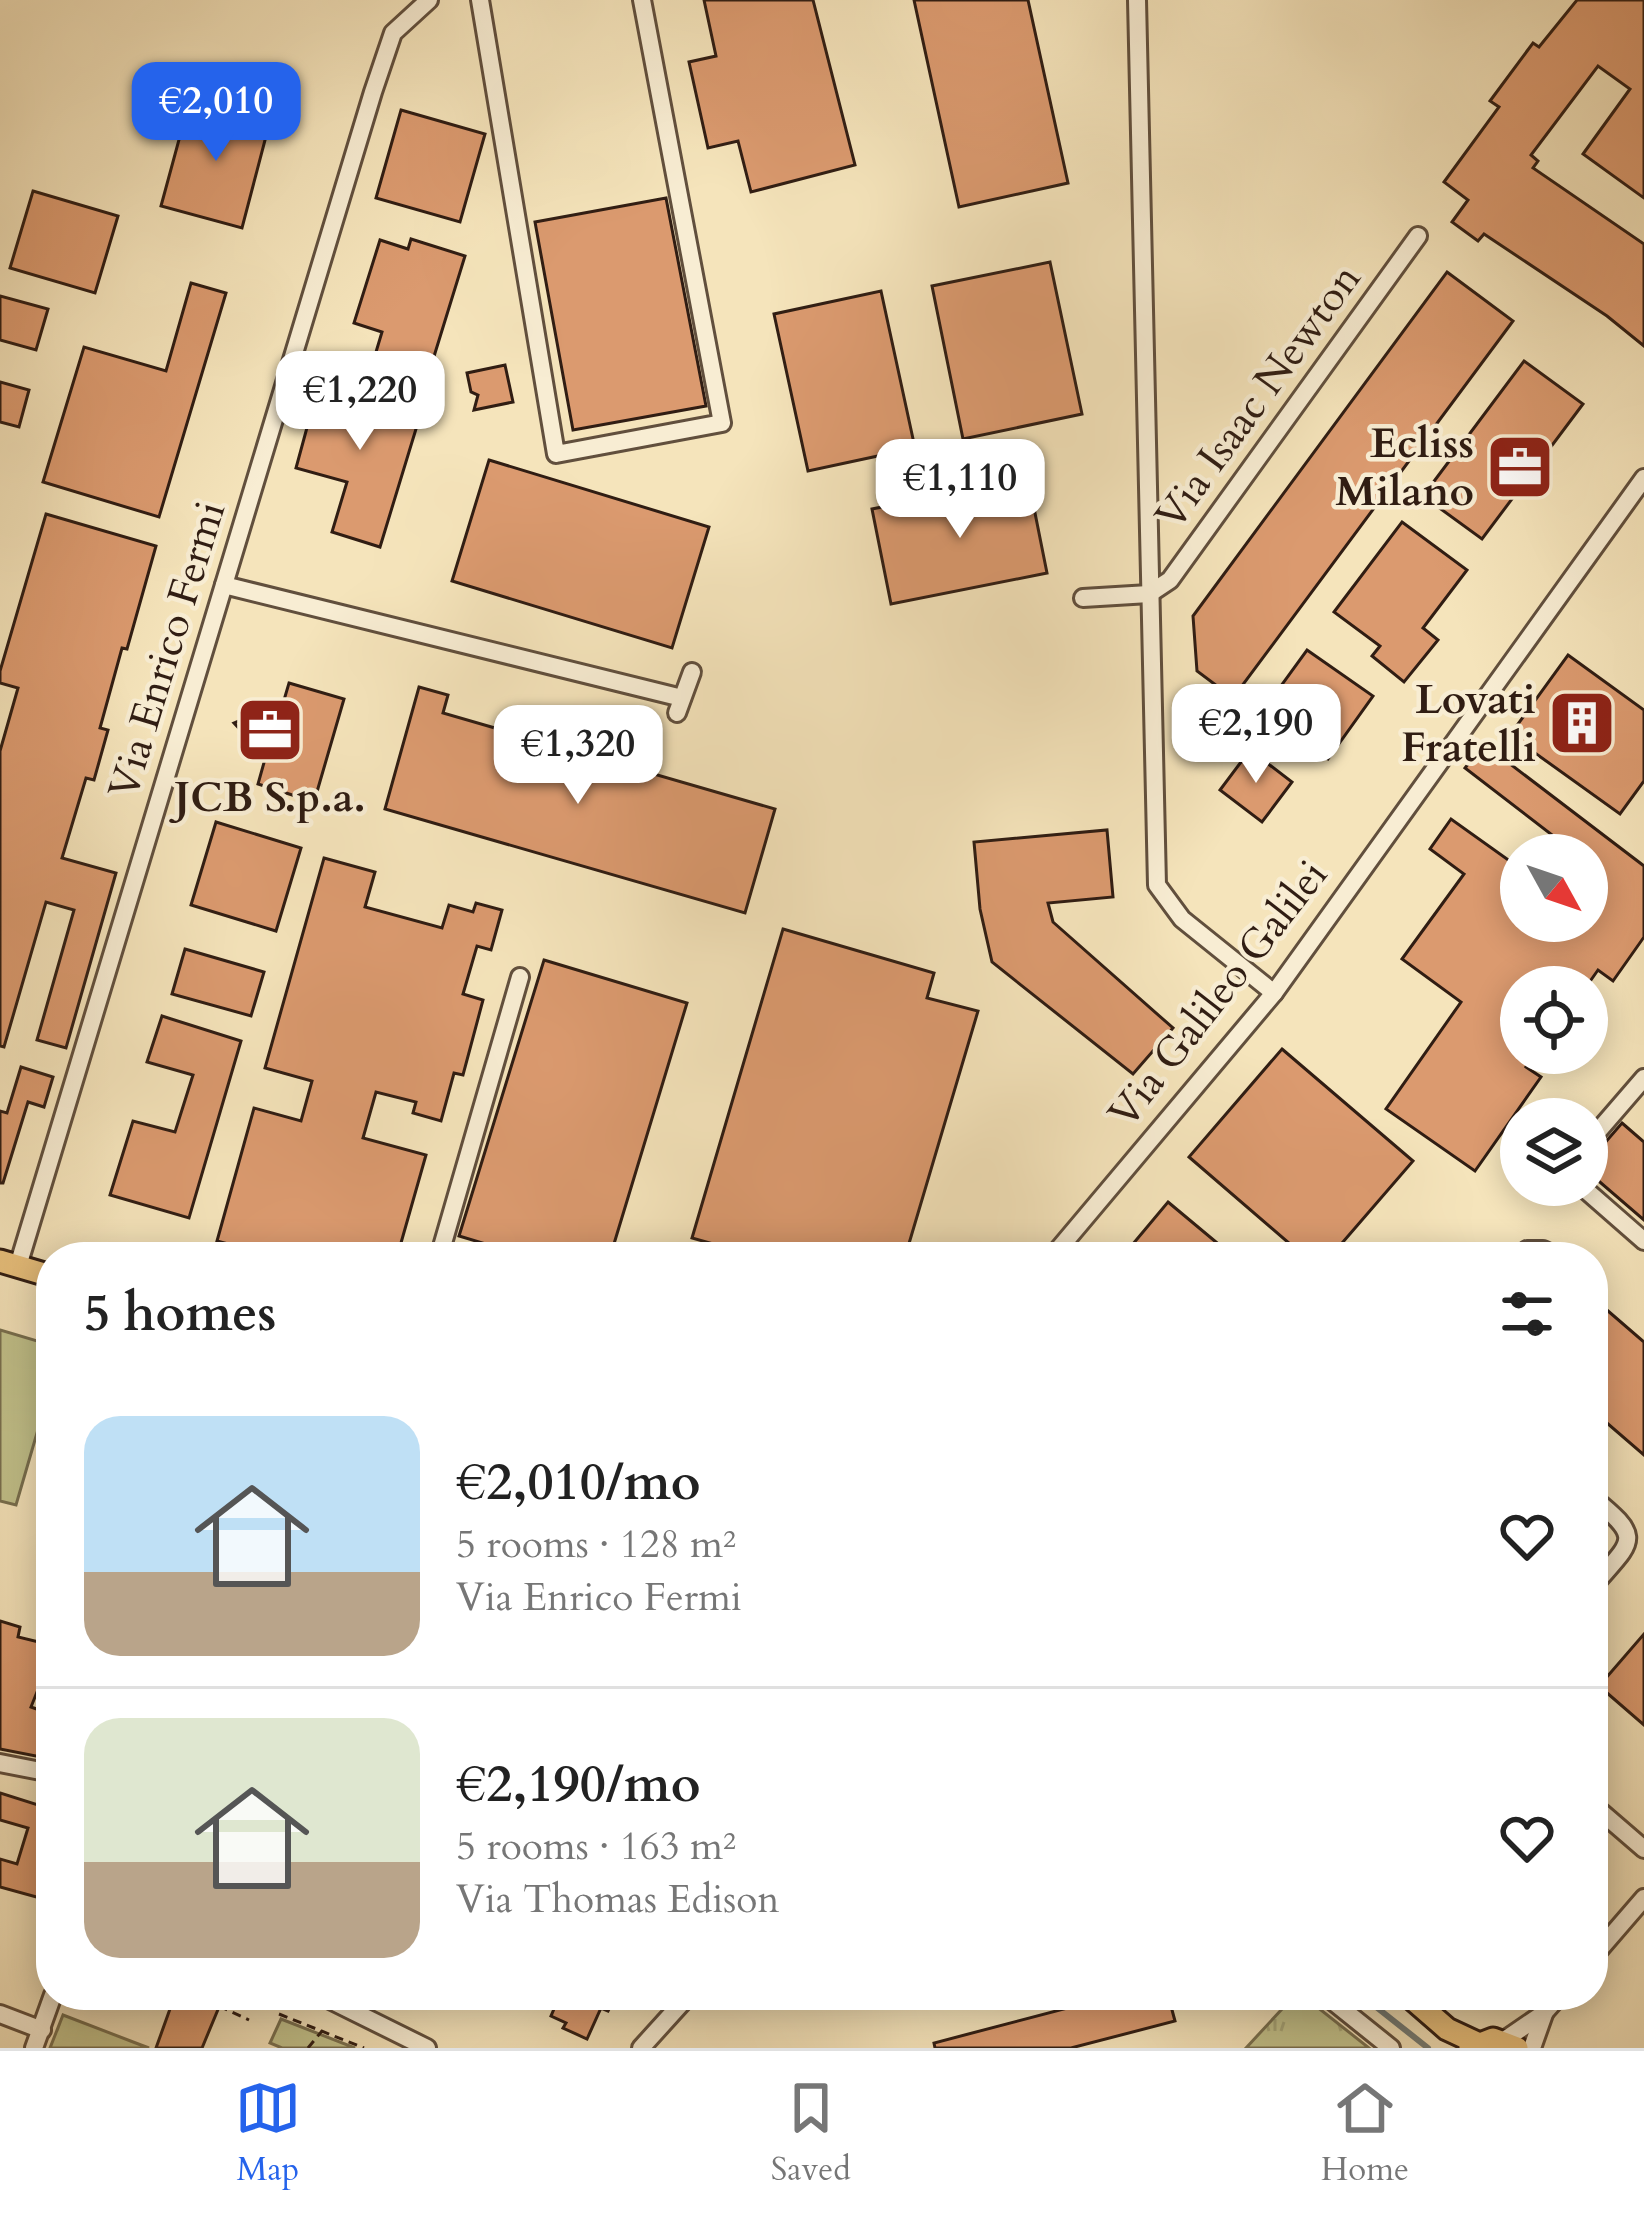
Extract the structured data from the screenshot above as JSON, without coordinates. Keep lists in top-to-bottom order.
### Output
{
  "streets": {
    "street": ["Via Isaac Newton", "Via Enrico Fermi", "Via Galileo Galilei"]
  },
  "places": {
    "office": ["Ecliss Milano", "JCB S.p.a."],
    "building": ["Lovati Fratelli"]
  },
  "north": "bottom right",
  "page": {
    "price": [
      "€2,010",
      "€1,220",
      "€1,110",
      "€2,190",
      "€1,320"
    ],
    "heading": "5 homes",
    "list": [
      {
        "name": "€2,010/mo",
        "note": "5 rooms · 128 m² · Via Enrico Fermi"
      },
      {
        "name": "€2,190/mo",
        "note": "5 rooms · 163 m² · Via Thomas Edison"
      }
    ],
    "tabs": ["Map", "Saved", "Home"]
  }
}
